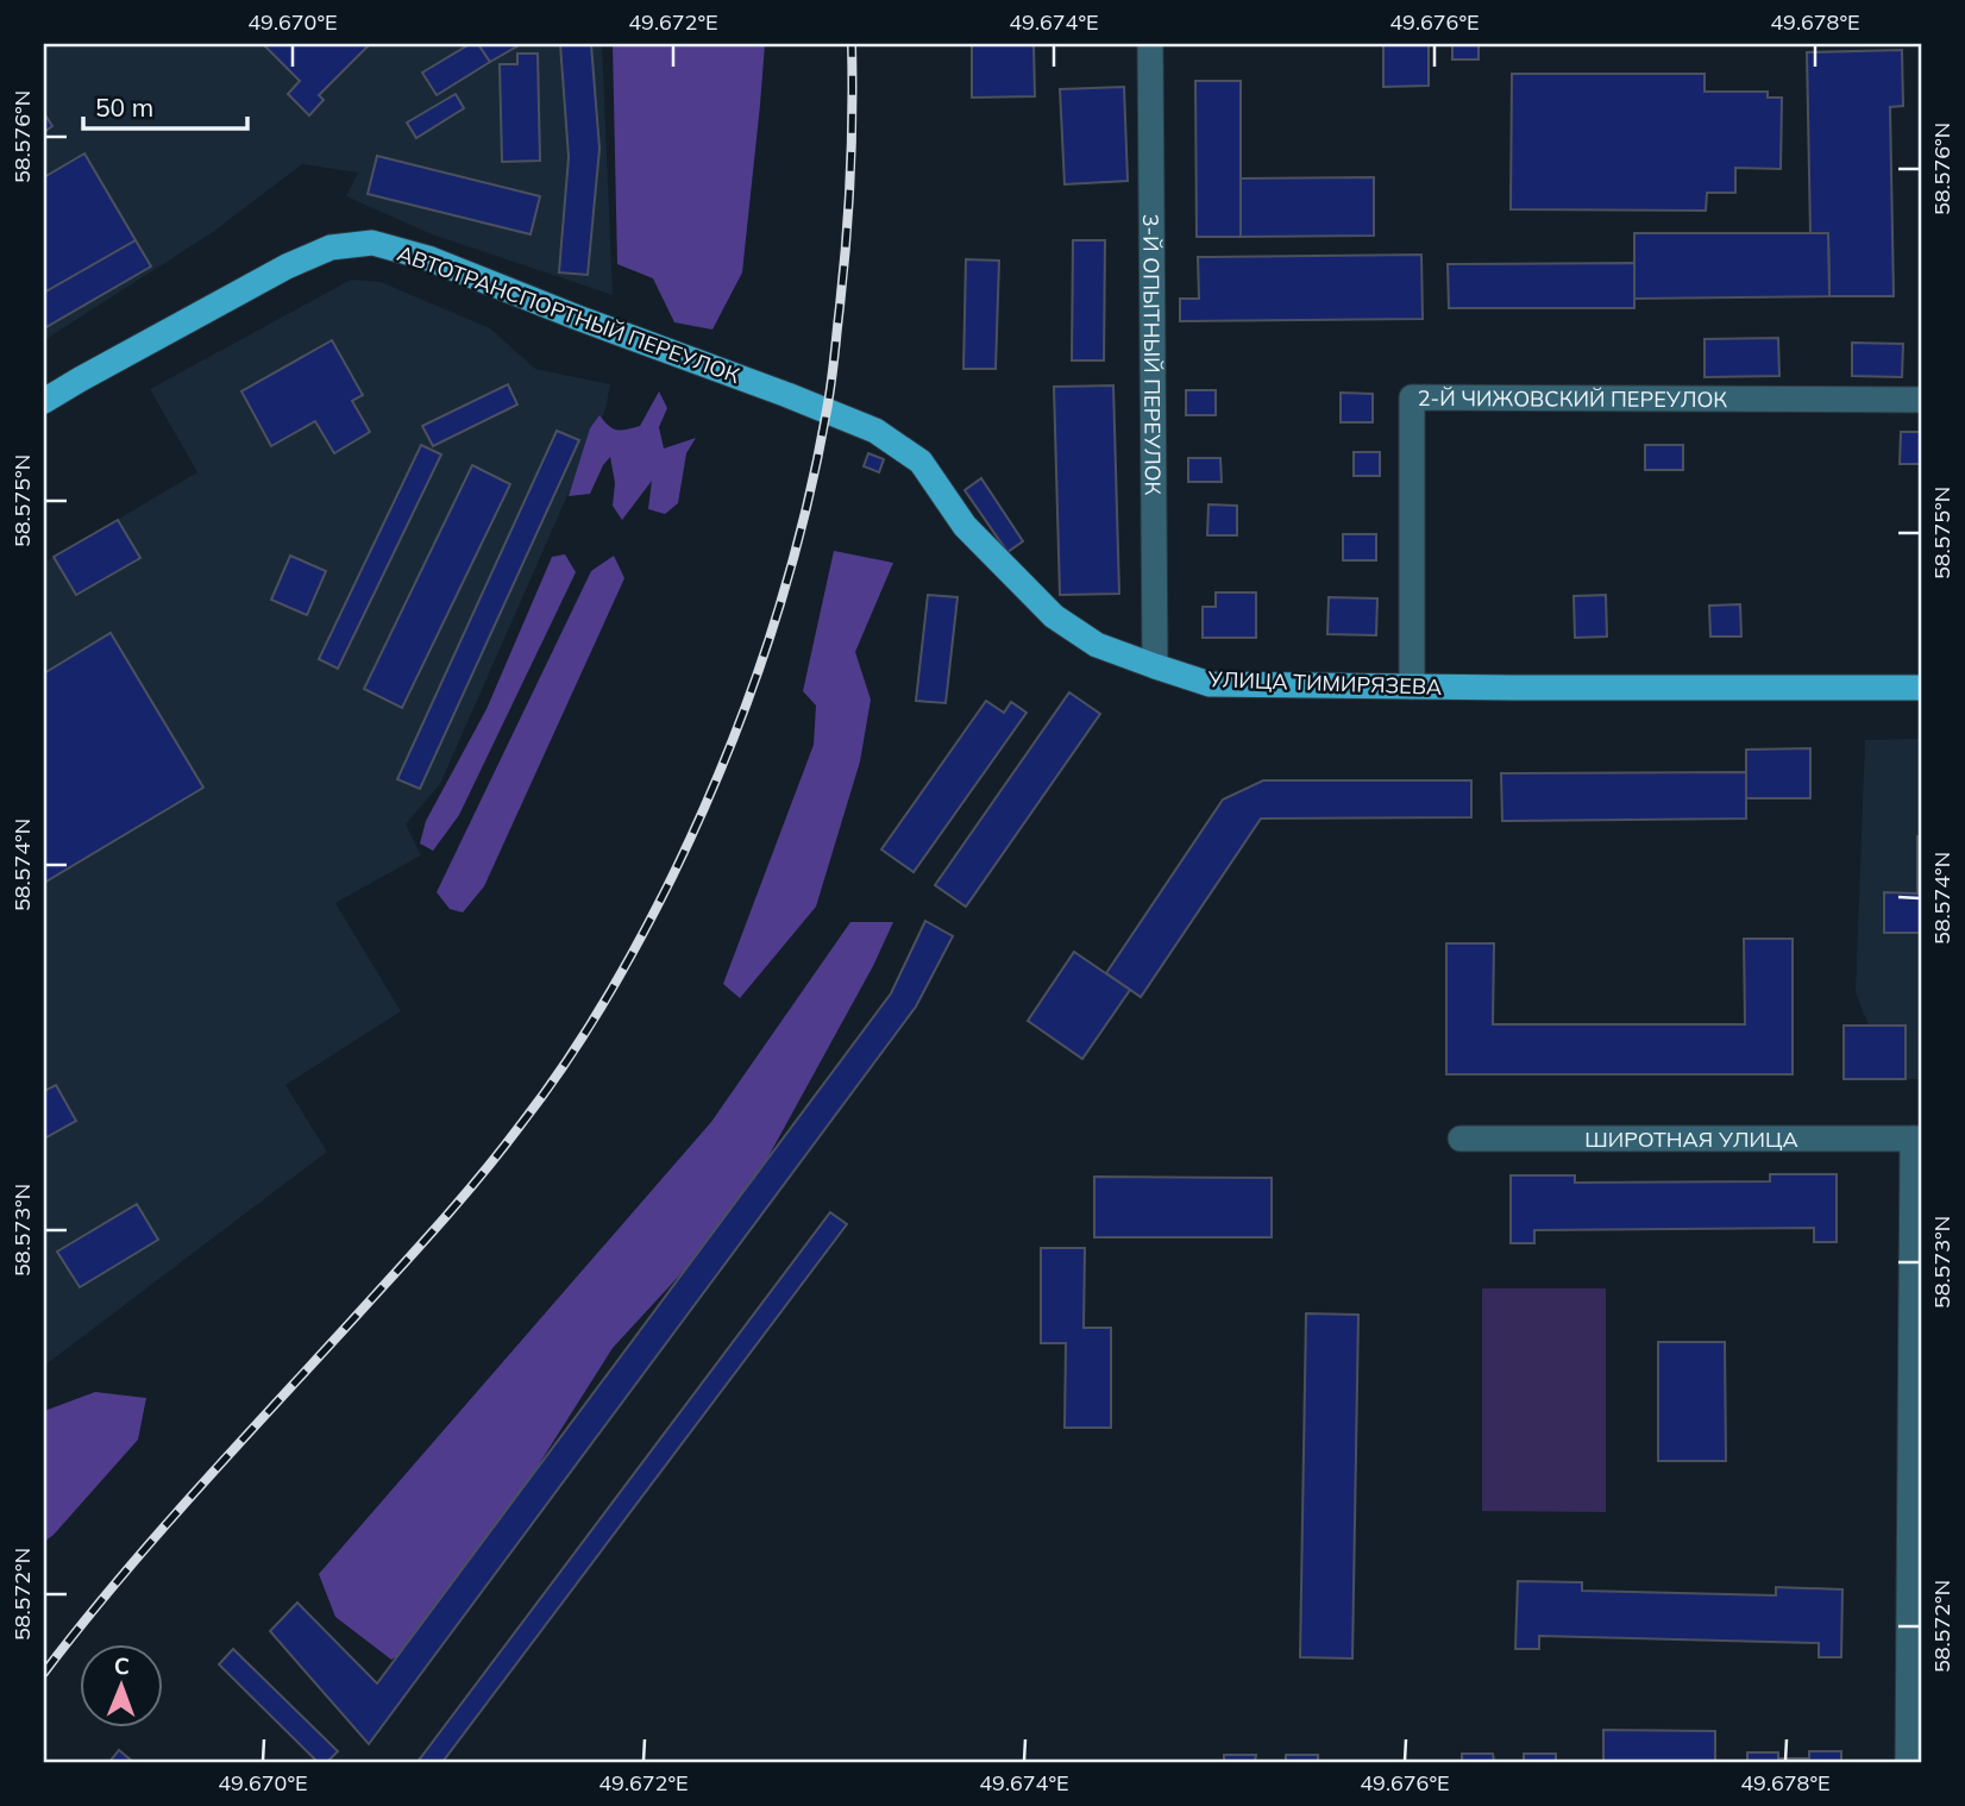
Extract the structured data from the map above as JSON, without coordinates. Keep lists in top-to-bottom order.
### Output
{
  "streets": {
    "main road": ["АВТОТРАНСПОРТНЫЙ ПЕРЕУЛОК", "УЛИЦА ТИМИРЯЗЕВА"],
    "street": ["3-Й ОПЫТНЫЙ ПЕРЕУЛОК", "2-Й ЧИЖОВСКИЙ ПЕРЕУЛОК", "ШИРОТНАЯ УЛИЦА"]
  },
  "crossings": [
    ["АВТОТРАНСПОРТНЫЙ ПЕРЕУЛОК", "УЛИЦА ТИМИРЯЗЕВА"],
    ["3-Й ОПЫТНЫЙ ПЕРЕУЛОК", "УЛИЦА ТИМИРЯЗЕВА"],
    ["2-Й ЧИЖОВСКИЙ ПЕРЕУЛОК", "УЛИЦА ТИМИРЯЗЕВА"]
  ],
  "scale_bar": "50 m",
  "north": "top",
  "coordinates": [
    "49.670°E",
    "49.672°E",
    "49.674°E",
    "49.676°E",
    "49.678°E",
    "58.576°N",
    "58.575°N",
    "58.574°N",
    "58.573°N",
    "58.572°N"
  ]
}
